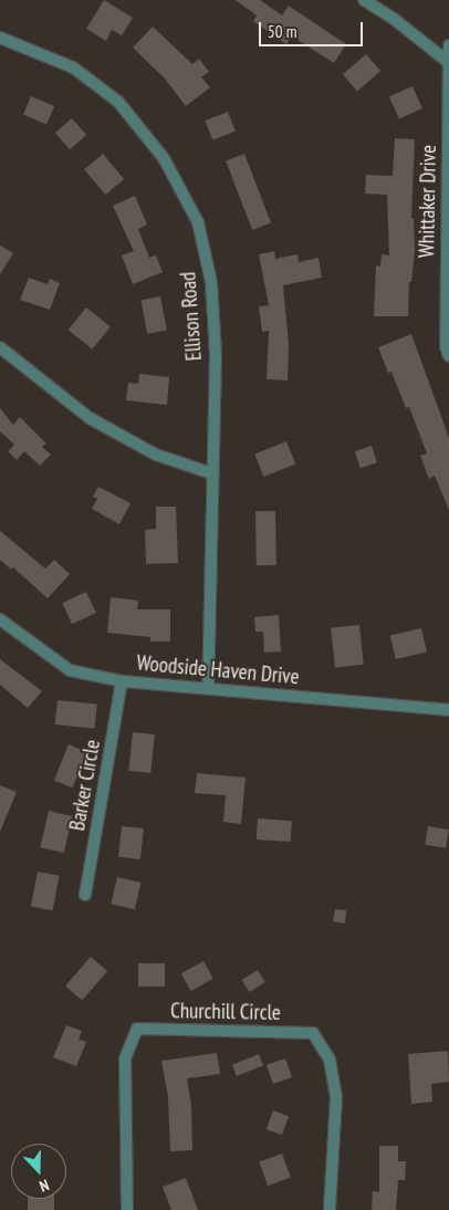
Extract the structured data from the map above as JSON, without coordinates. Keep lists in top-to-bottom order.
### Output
{
  "streets": {
    "street": [
      "Whittaker Drive",
      "Ellison Road",
      "Woodside Haven Drive",
      "Barker Circle",
      "Churchill Circle"
    ]
  },
  "crossings": [
    ["Ellison Road", "Woodside Haven Drive"],
    ["Woodside Haven Drive", "Barker Circle"]
  ],
  "scale_bar": "50 m",
  "north": "bottom"
}
